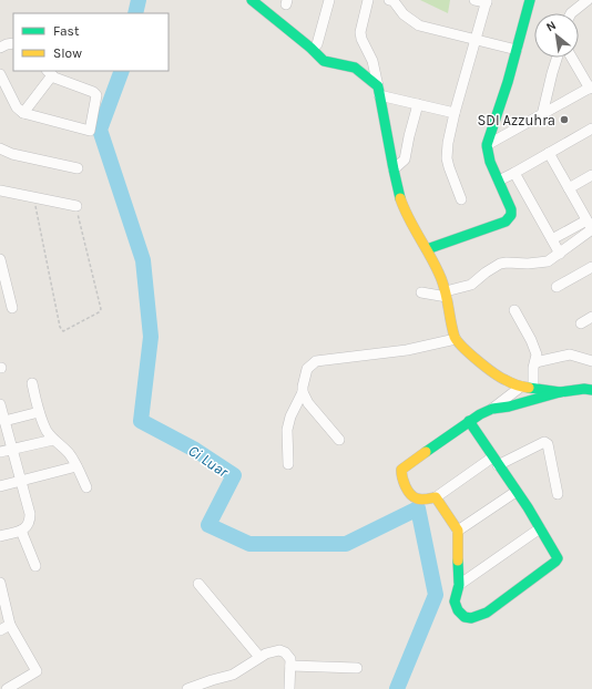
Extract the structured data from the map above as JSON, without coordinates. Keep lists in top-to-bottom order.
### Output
{
  "water": ["Ci Luar"],
  "places": ["SDI Azzuhra"],
  "legend": ["Fast", "Slow"],
  "north": "top left"
}
